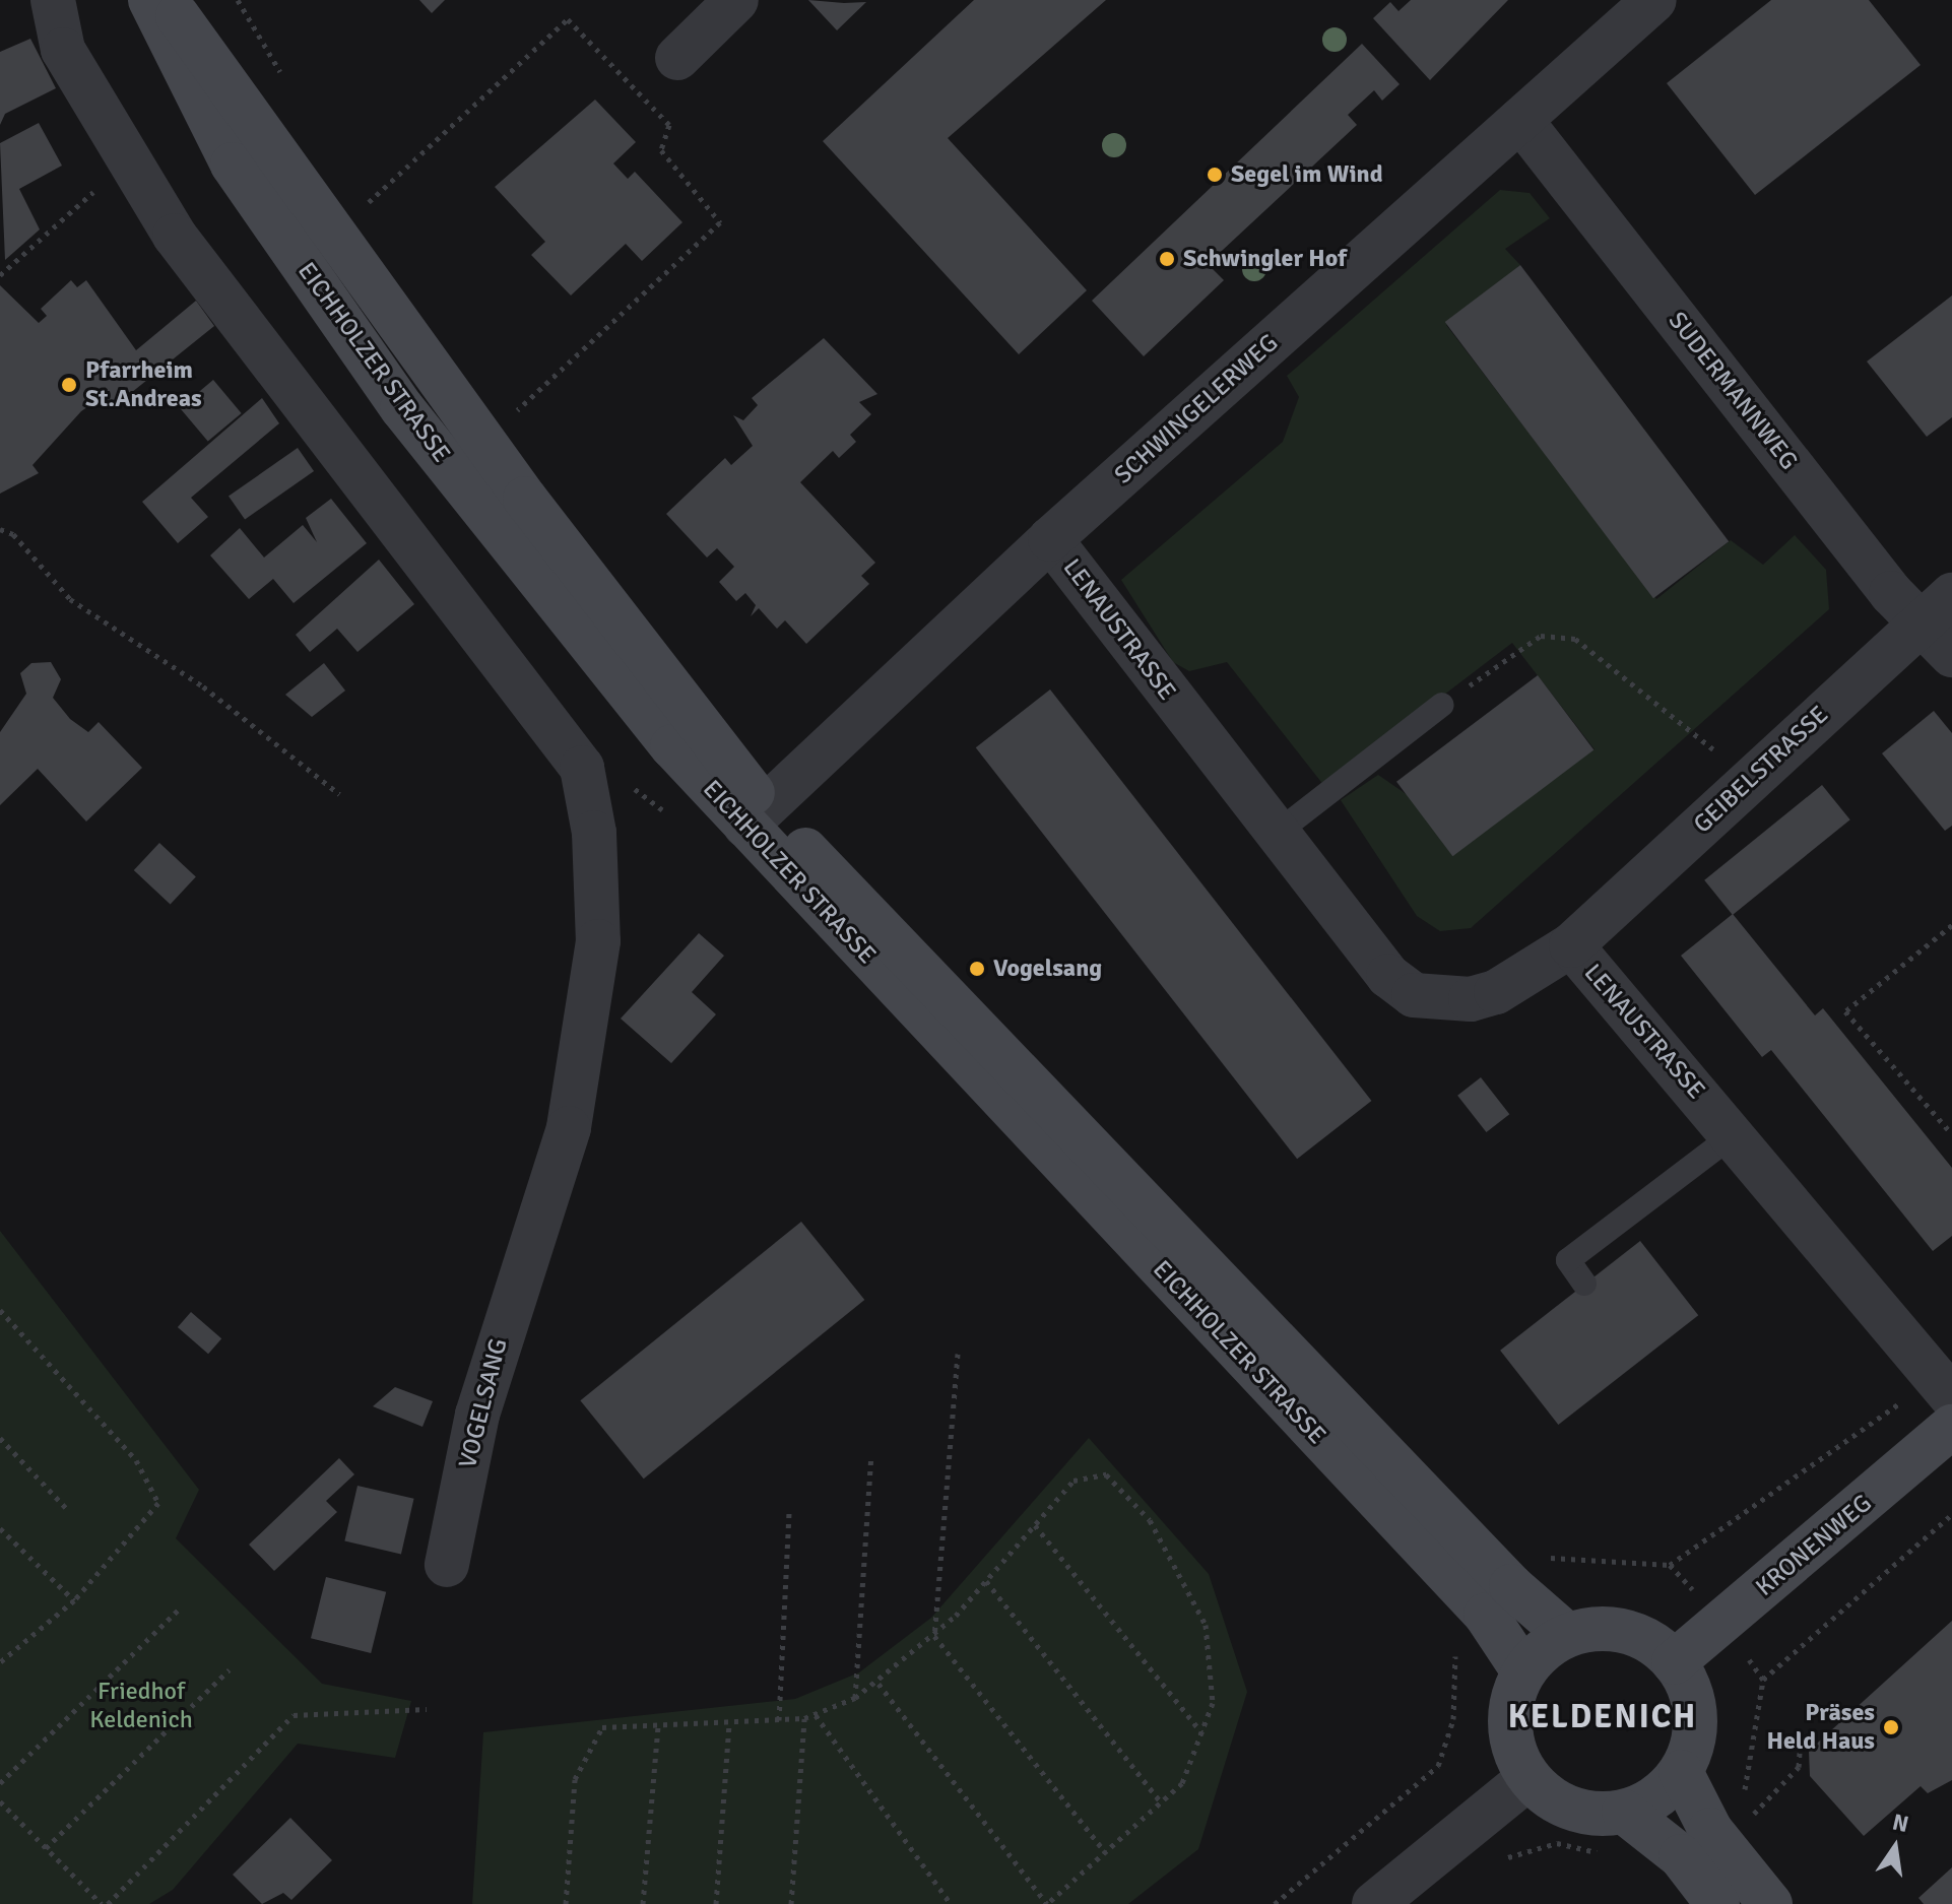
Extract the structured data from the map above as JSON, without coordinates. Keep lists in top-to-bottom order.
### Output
{
  "streets": {
    "main road": ["EICHHOLZER STRASSE", "KRONENWEG"],
    "street": [
      "SUDERMANNWEG",
      "SCHWINGELERWEG",
      "LENAUSTRASSE",
      "GEIBELSTRASSE",
      "VOGELSANG"
    ]
  },
  "crossings": [
    ["EICHHOLZER STRASSE", "SCHWINGELERWEG"],
    ["EICHHOLZER STRASSE", "KRONENWEG"],
    ["SUDERMANNWEG", "SCHWINGELERWEG"],
    ["SUDERMANNWEG", "GEIBELSTRASSE"],
    ["SCHWINGELERWEG", "LENAUSTRASSE"],
    ["LENAUSTRASSE", "GEIBELSTRASSE"]
  ],
  "districts": ["KELDENICH"],
  "parks": ["Friedhof Keldenich"],
  "places": [
    "Segel im Wind",
    "Schwingler Hof",
    "Pfarrheim St.Andreas",
    "Vogelsang",
    "Präses Held Haus"
  ],
  "north": "top"
}
